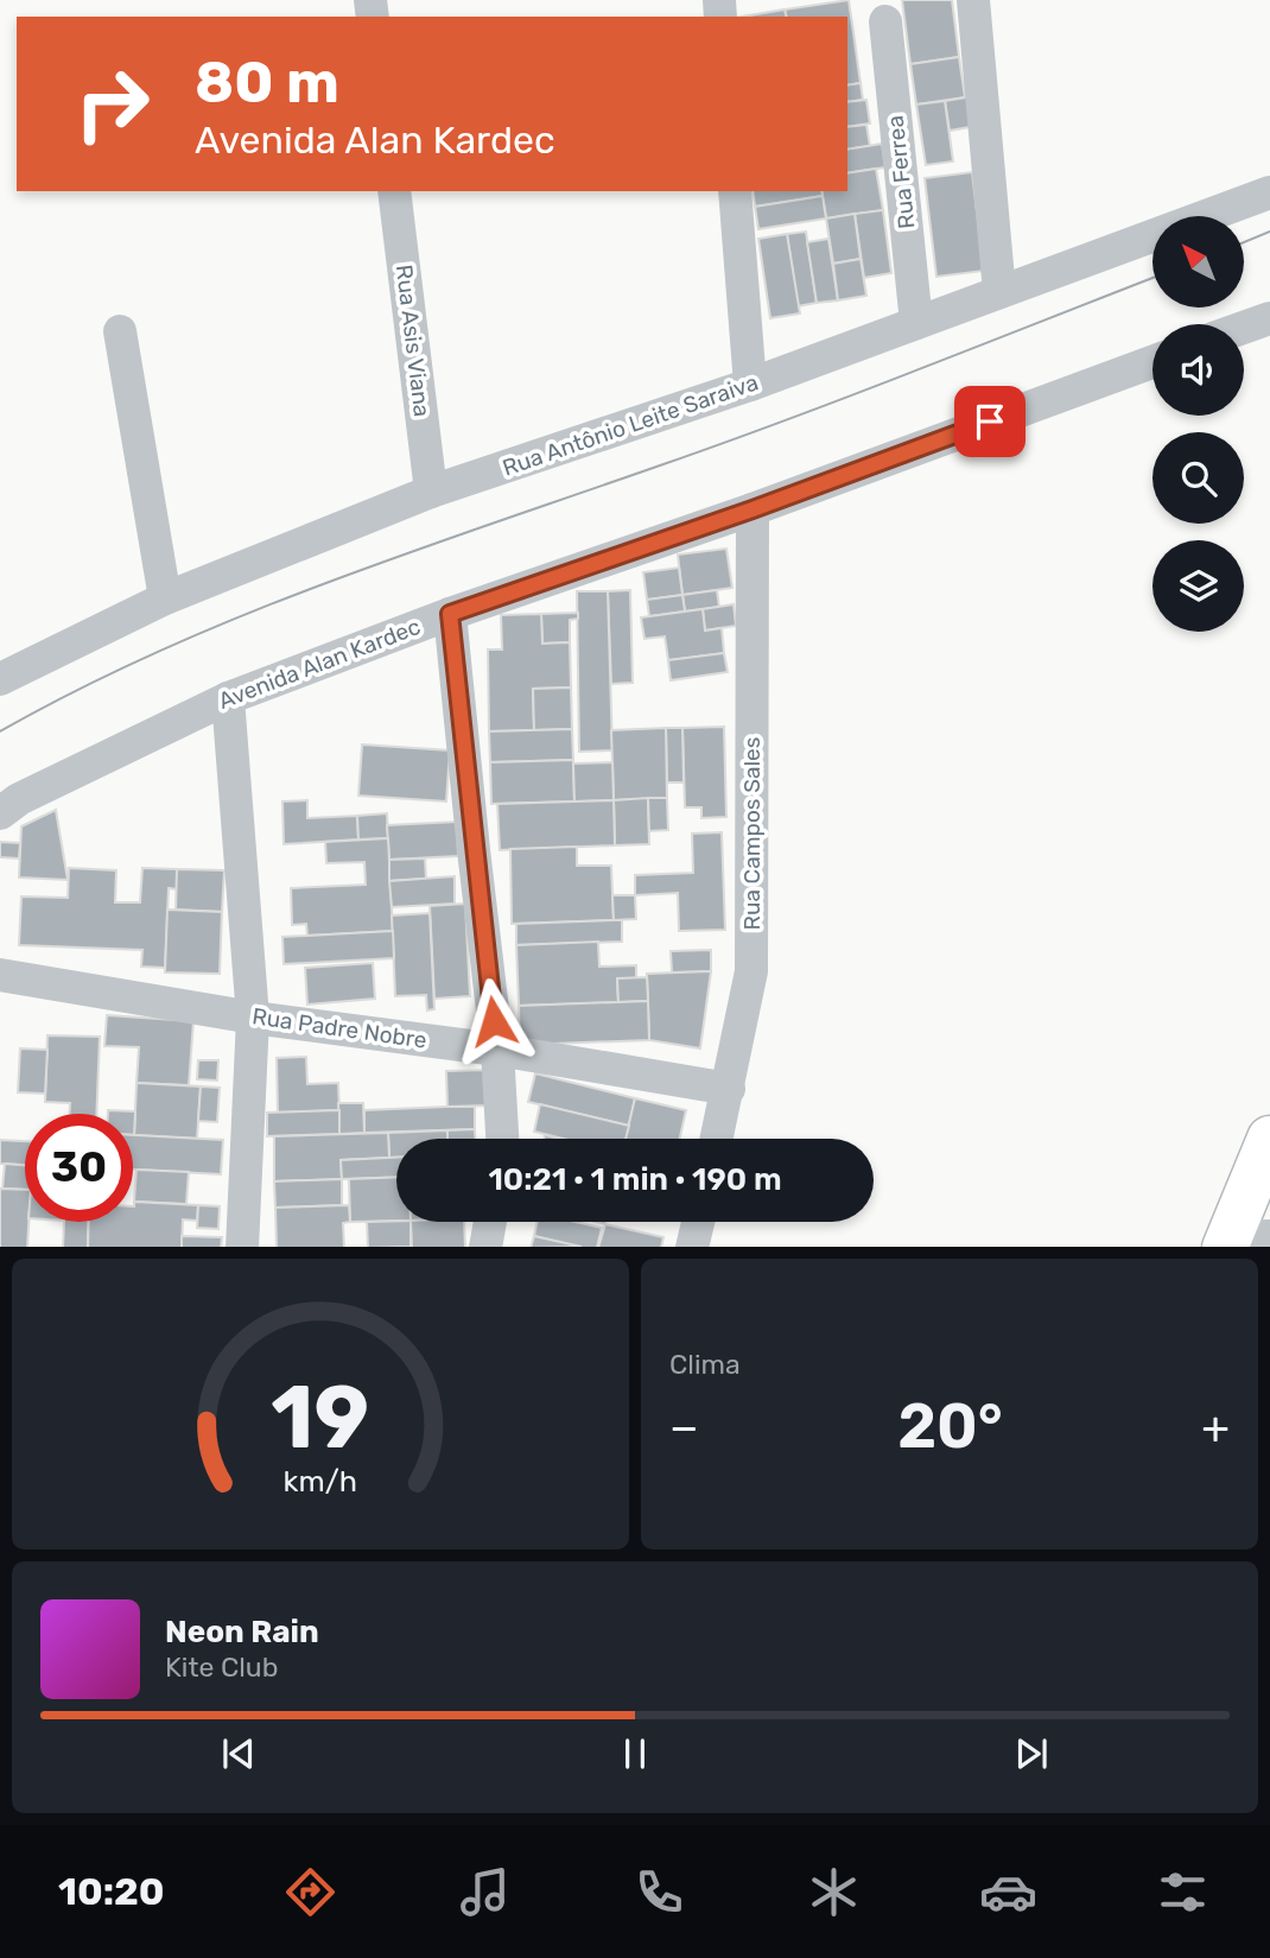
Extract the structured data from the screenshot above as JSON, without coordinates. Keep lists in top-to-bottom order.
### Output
{
  "streets": {
    "street": [
      "Rua Ferrea",
      "Rua Asis Viana",
      "Rua Antônio Leite Saraiva",
      "Avenida Alan Kardec",
      "Rua Campos Sales",
      "Rua Padre Nobre"
    ]
  },
  "crossings": [
    ["Rua Ferrea", "Rua Antônio Leite Saraiva"],
    ["Rua Asis Viana", "Rua Antônio Leite Saraiva"],
    ["Avenida Alan Kardec", "Rua Campos Sales"],
    ["Rua Campos Sales", "Rua Padre Nobre"]
  ],
  "north": "top left",
  "page": {
    "turn": ["80 m", "Avenida Alan Kardec"],
    "limit": "30",
    "trip": "10:21 · 1 min · 190 m",
    "tile": "Clima",
    "heat": ["−", "20°", "+"],
    "song": ["Neon Rain", "Kite Club"],
    "tabs": "10:20",
    "gauge": ["19", "km/h"]
  }
}
